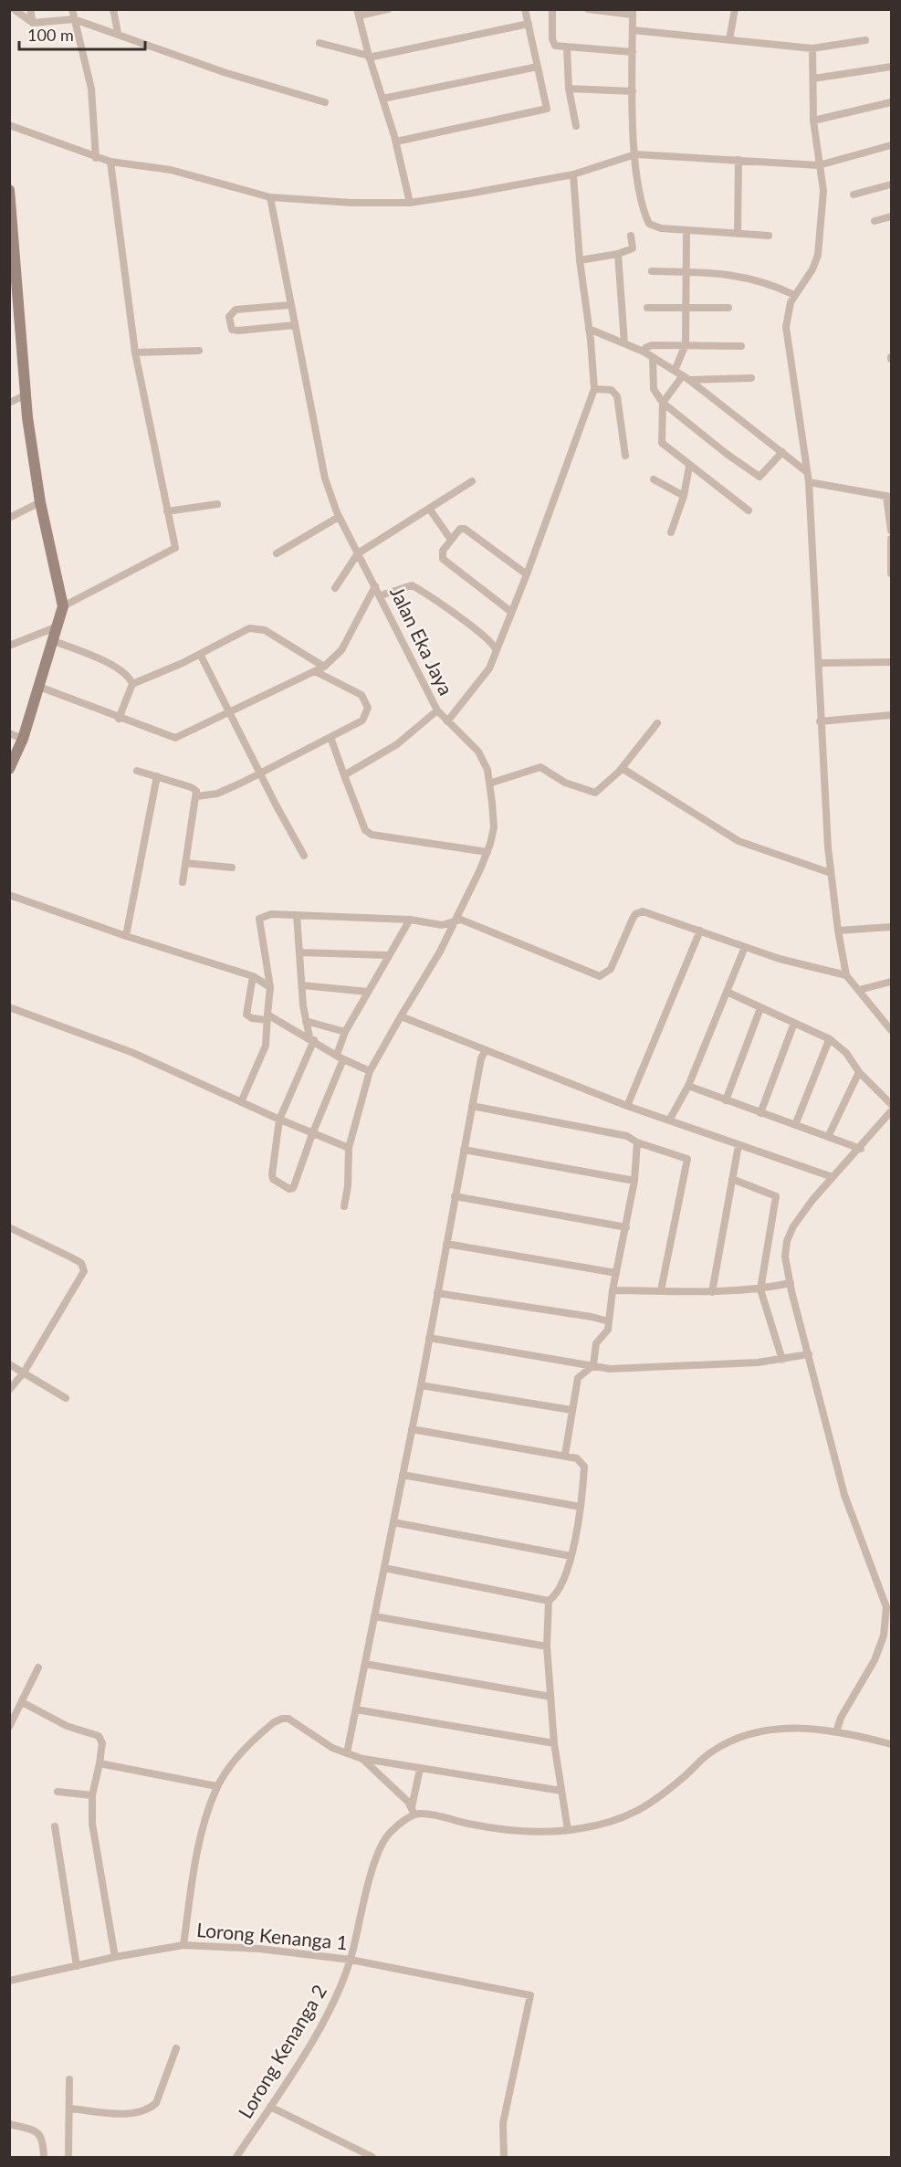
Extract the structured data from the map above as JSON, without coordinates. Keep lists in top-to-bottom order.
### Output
{
  "streets": {
    "street": ["Jalan Eka Jaya", "Lorong Kenanga 1", "Lorong Kenanga 2"]
  },
  "crossings": [
    ["Lorong Kenanga 1", "Lorong Kenanga 2"]
  ],
  "scale_bar": "100 m"
}
